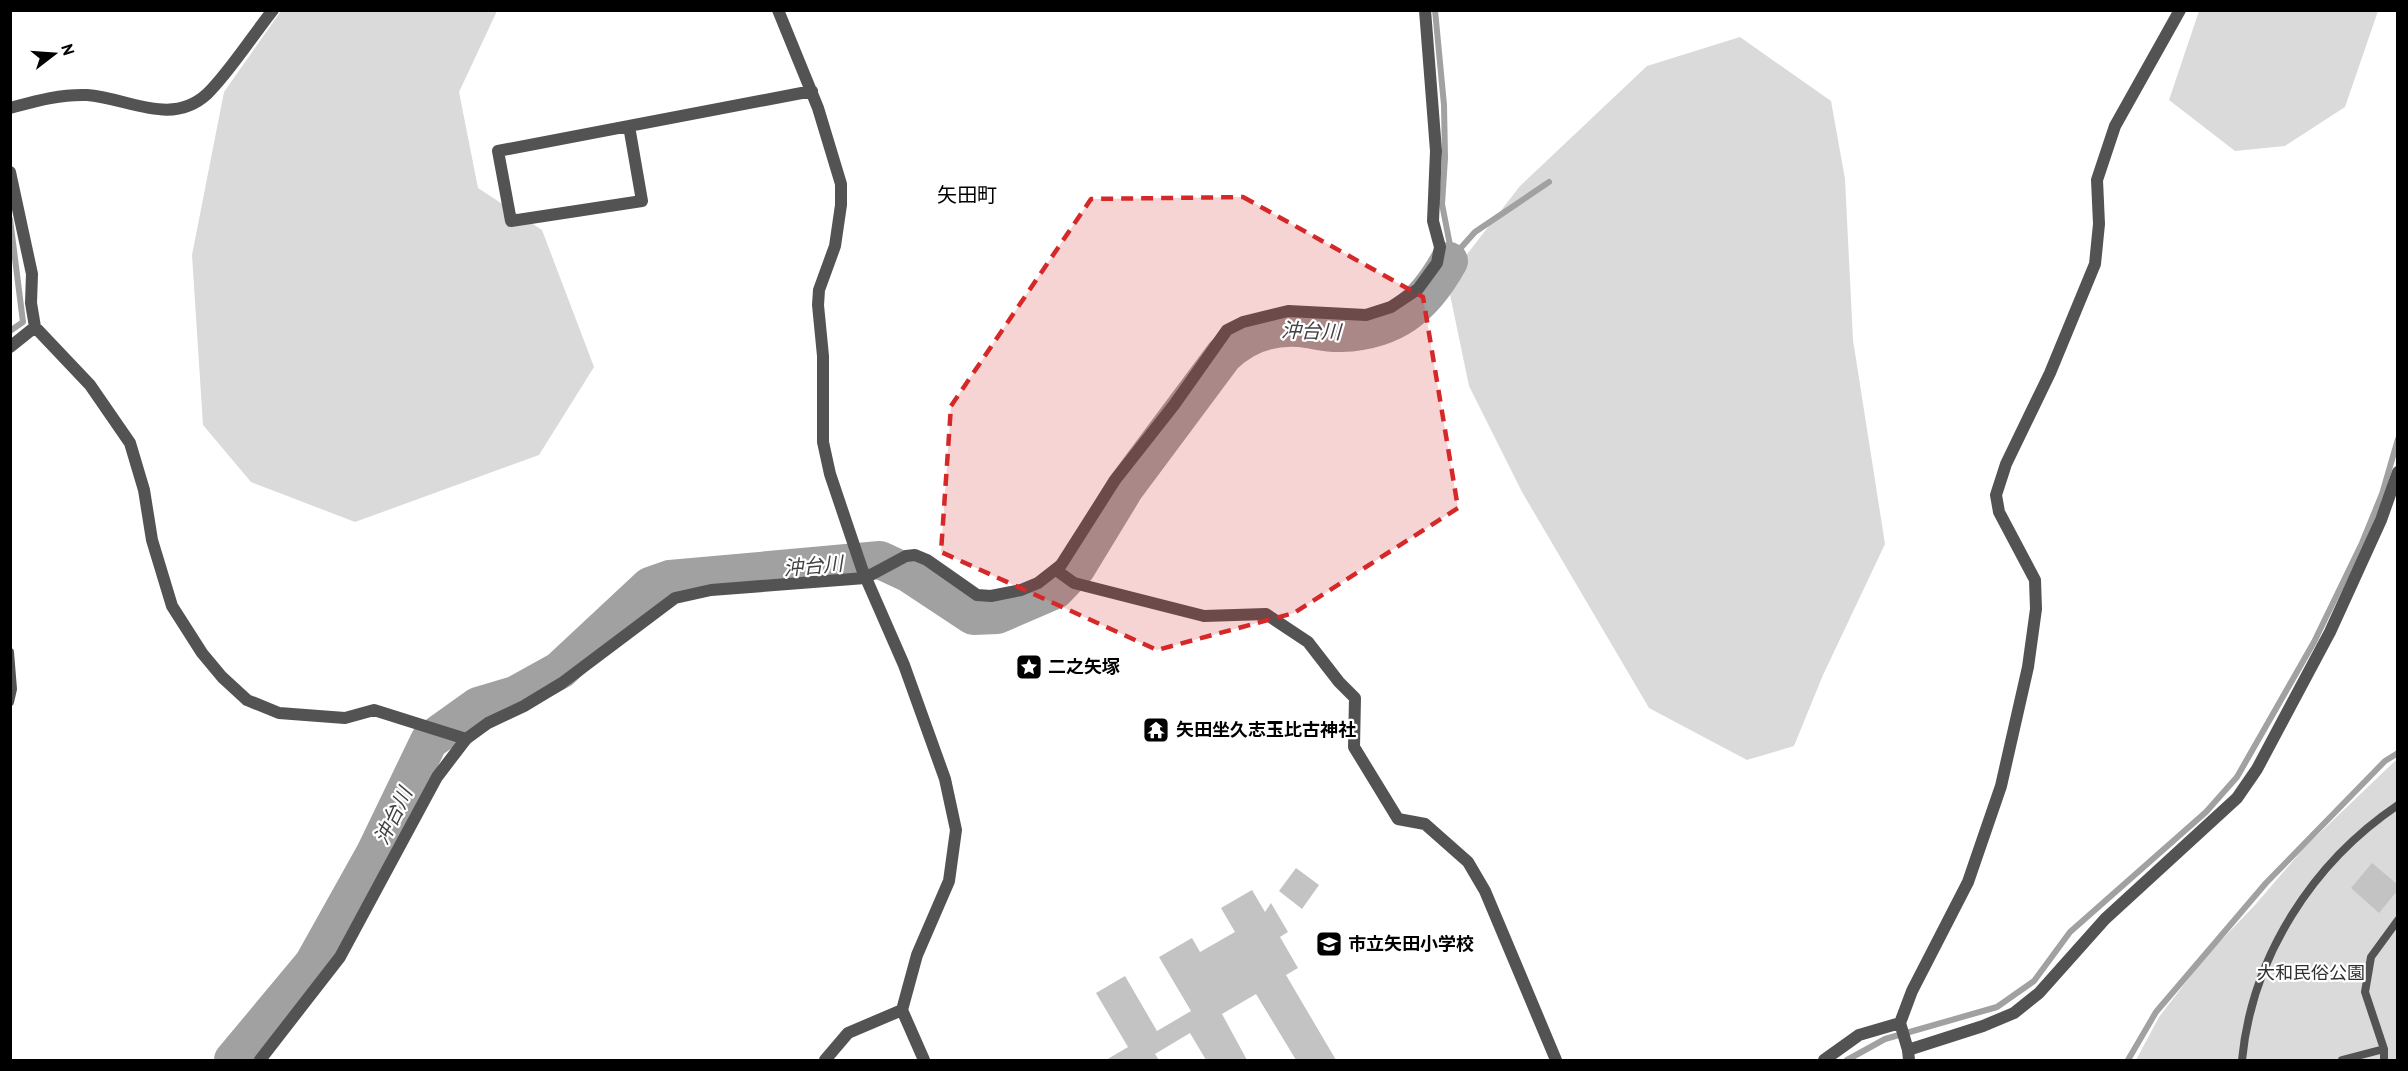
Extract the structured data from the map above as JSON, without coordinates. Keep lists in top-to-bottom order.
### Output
{
  "districts": ["矢田町"],
  "water": ["沖台川"],
  "parks": ["大和民俗公園"],
  "places": {
    "place": ["二之矢塚"],
    "temple": ["矢田坐久志玉比古神社"],
    "school or university": ["市立矢田小学校"]
  },
  "north": "right"
}
